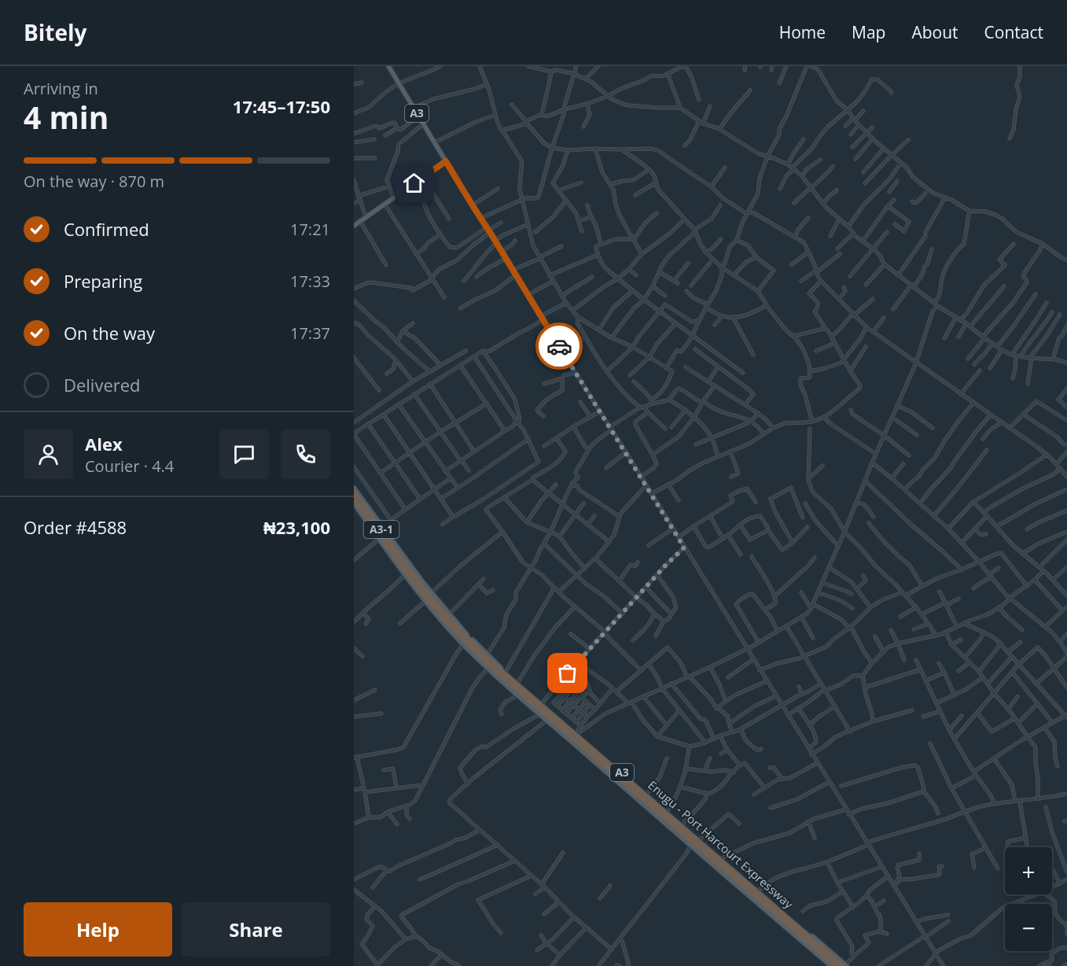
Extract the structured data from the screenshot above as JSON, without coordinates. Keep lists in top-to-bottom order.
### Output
{
  "streets": {
    "highway": ["A3", "A3-1", "Enugu - Port Harcourt Expressway"]
  },
  "page": {
    "header": "Bitely",
    "nav": [
      "Home",
      "Map",
      "About",
      "Contact"
    ],
    "heading": ["4 min", "Arriving in", "17:45–17:50"],
    "panel": [
      "Alex",
      "Courier · 4.4",
      "Order #4588",
      "₦23,100"
    ],
    "bar": "On the way · 870 m",
    "list": [
      ["Confirmed", "17:21"],
      ["Preparing", "17:33"],
      ["On the way", "17:37"],
      "Delivered"
    ],
    "map_buttons": ["+", "−"],
    "buttons": ["Help", "Share"]
  }
}
